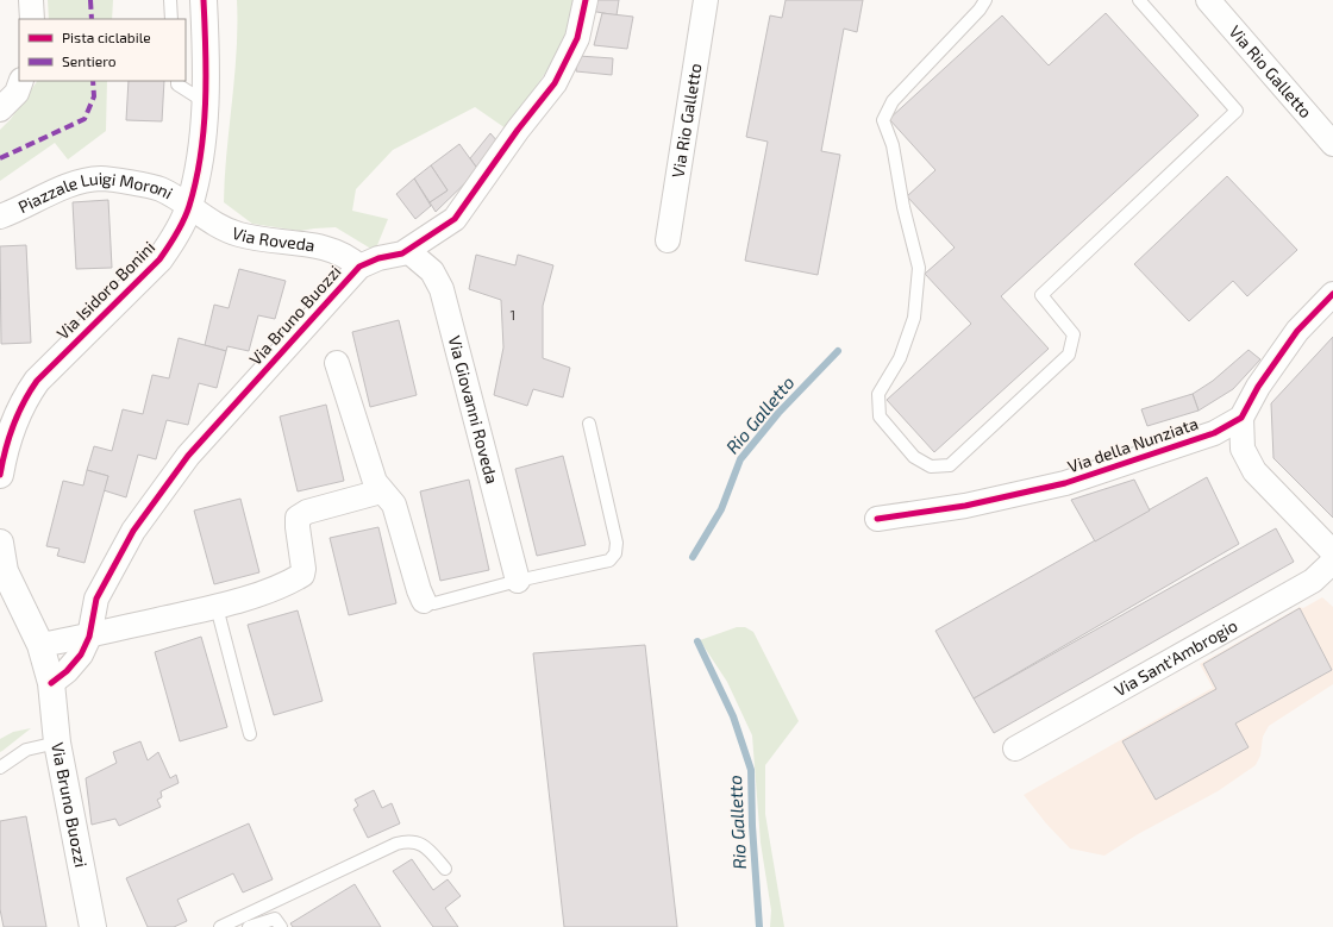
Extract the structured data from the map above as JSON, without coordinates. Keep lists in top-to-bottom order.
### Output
{
  "streets": {
    "street": [
      "Via Rio Galletto",
      "Piazzale Luigi Moroni",
      "Via Roveda",
      "Via Isidoro Bonini",
      "Via Bruno Buozzi",
      "Via Giovanni Roveda",
      "Via della Nunziata",
      "Via Sant'Ambrogio"
    ]
  },
  "crossings": [
    ["Piazzale Luigi Moroni", "Via Roveda"],
    ["Piazzale Luigi Moroni", "Via Isidoro Bonini"],
    ["Via Roveda", "Via Isidoro Bonini"],
    ["Via Roveda", "Via Bruno Buozzi"],
    ["Via Bruno Buozzi", "Via Giovanni Roveda"]
  ],
  "water": ["Rio Galletto"],
  "house_numbers": ["1"],
  "legend": ["Pista ciclabile", "Sentiero"]
}
